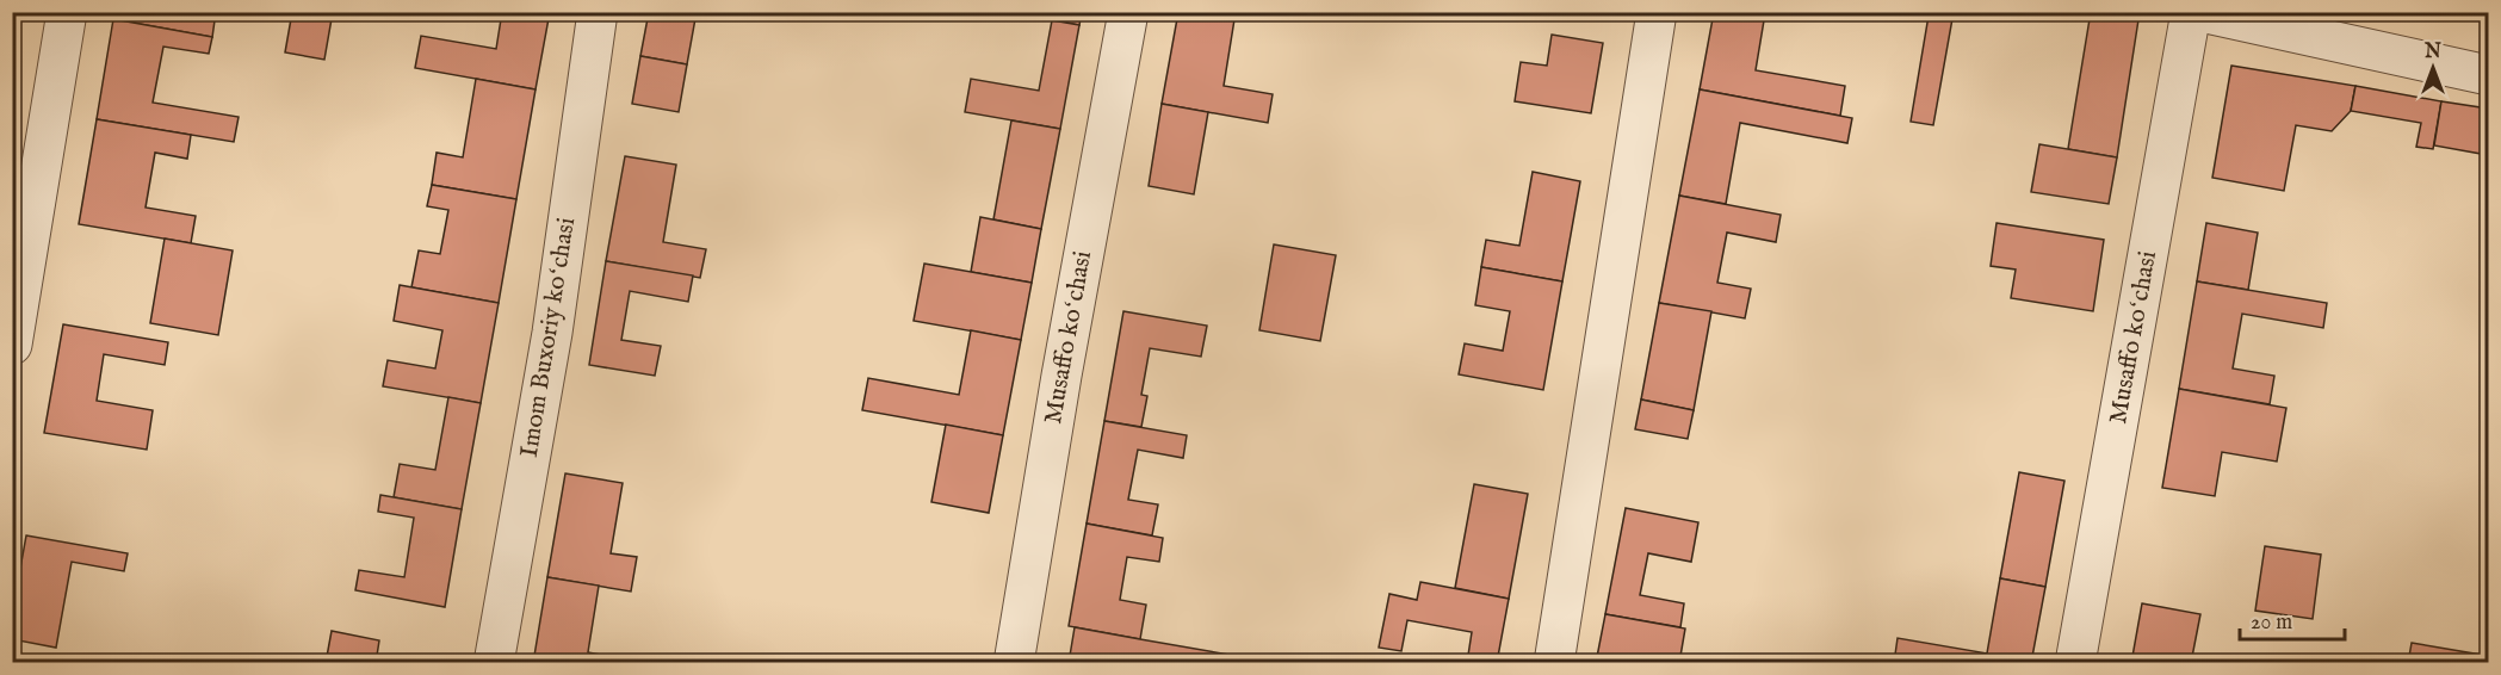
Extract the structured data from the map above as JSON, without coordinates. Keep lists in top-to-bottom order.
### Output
{
  "streets": {
    "street": ["Imom Buxoriy koʻchasi", "Musaffo koʻchasi"]
  },
  "scale_bar": "20 m",
  "north": "top"
}
